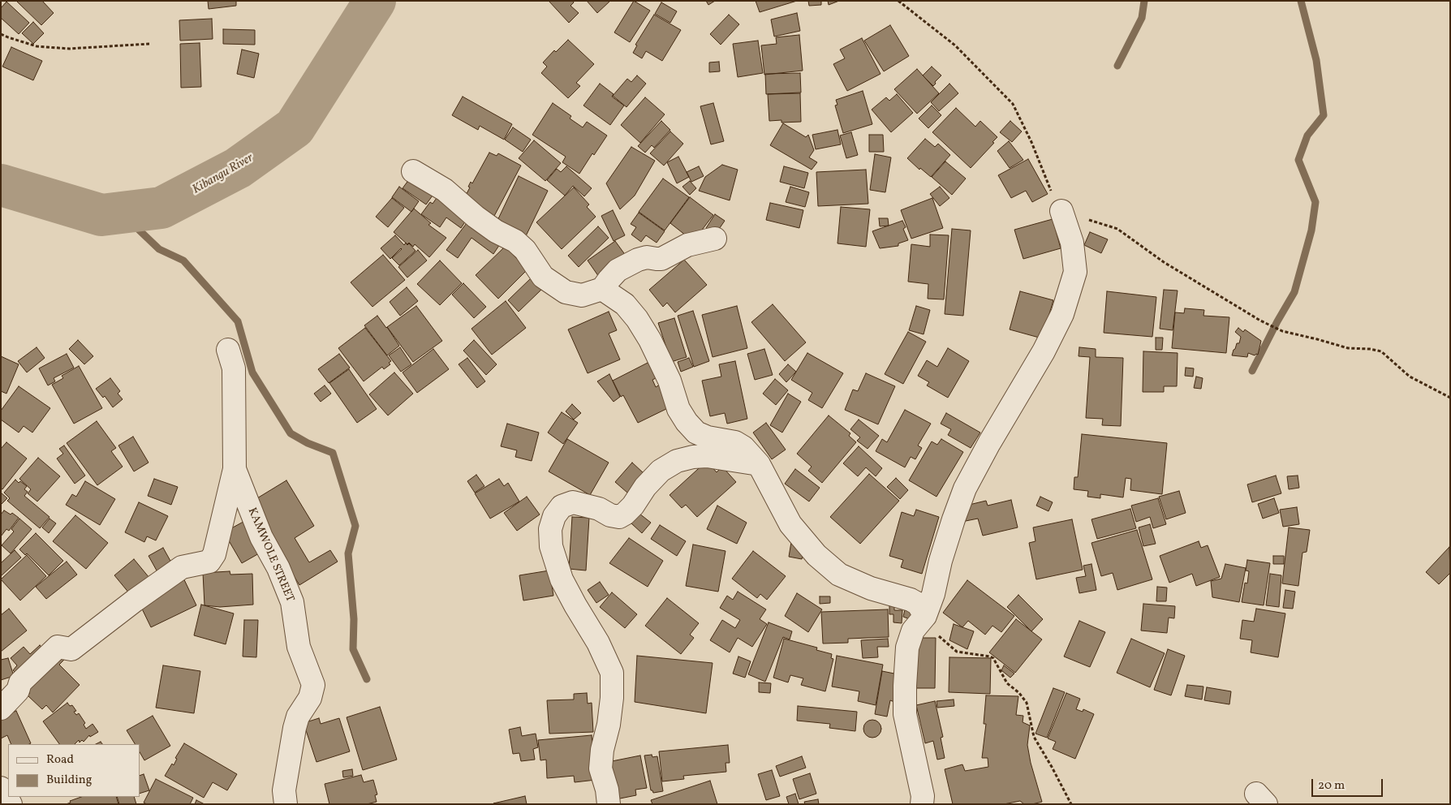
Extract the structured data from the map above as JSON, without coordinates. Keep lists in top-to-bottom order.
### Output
{
  "streets": {
    "street": ["KAMWOLE STREET"]
  },
  "water": ["Kibangu River"],
  "legend": ["Road", "Building"],
  "scale_bar": "20 m"
}
